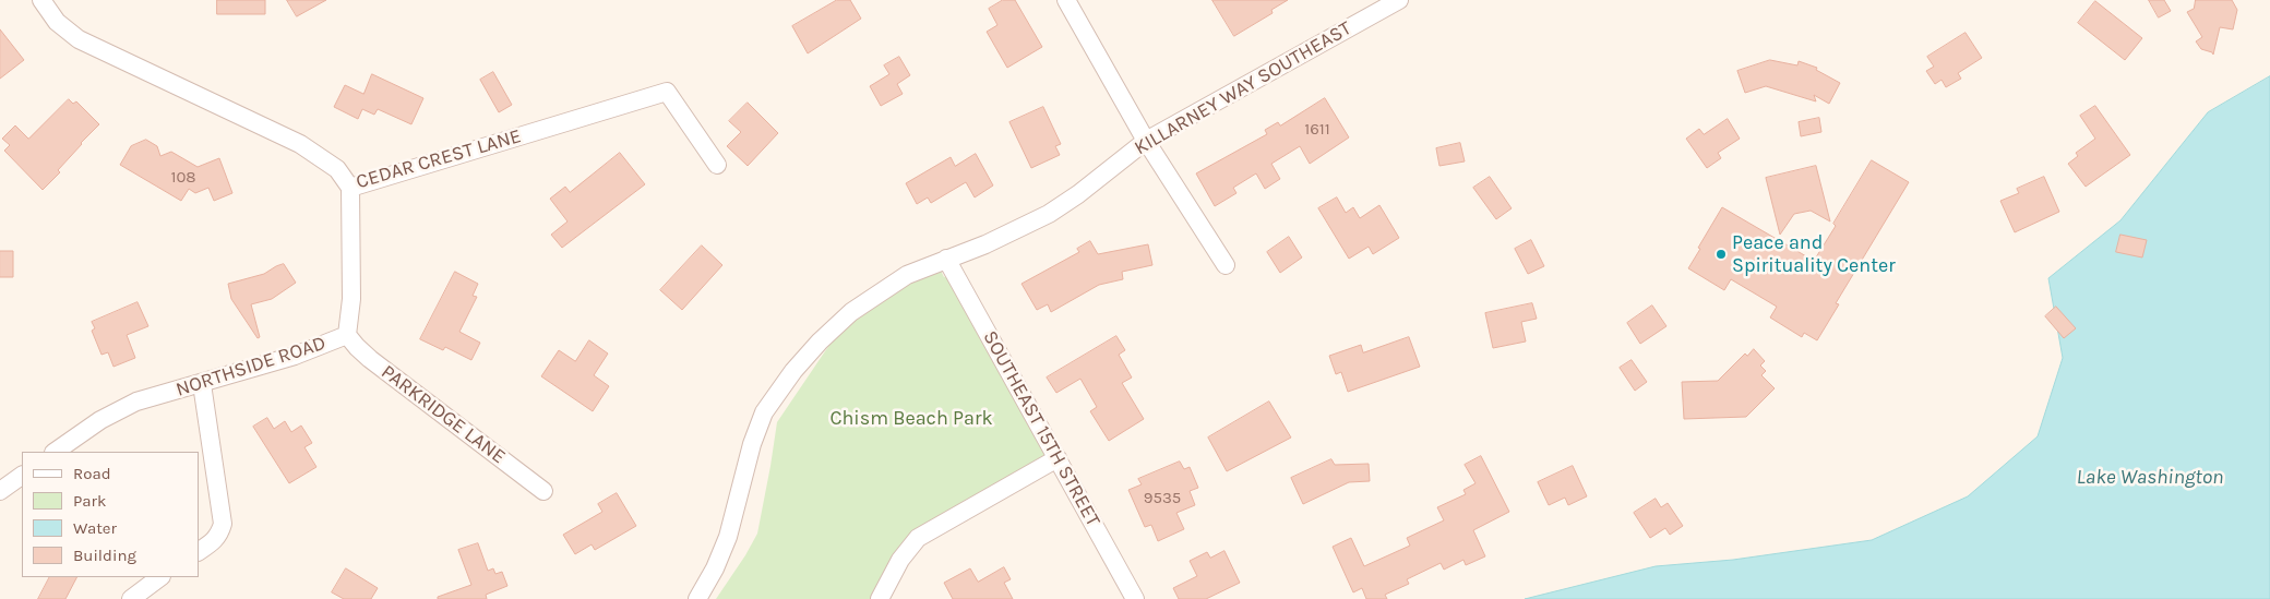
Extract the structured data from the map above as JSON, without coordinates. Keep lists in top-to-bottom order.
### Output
{
  "streets": {
    "street": [
      "KILLARNEY WAY SOUTHEAST",
      "CEDAR CREST LANE",
      "NORTHSIDE ROAD",
      "PARKRIDGE LANE",
      "SOUTHEAST 15TH STREET"
    ]
  },
  "crossings": [
    ["KILLARNEY WAY SOUTHEAST", "SOUTHEAST 15TH STREET"],
    ["CEDAR CREST LANE", "NORTHSIDE ROAD"],
    ["NORTHSIDE ROAD", "PARKRIDGE LANE"]
  ],
  "water": ["Lake Washington"],
  "parks": ["Chism Beach Park"],
  "places": ["Peace and Spirituality Center"],
  "house_numbers": ["1611", "108", "9535"],
  "legend": [
    "Road",
    "Park",
    "Water",
    "Building"
  ]
}
